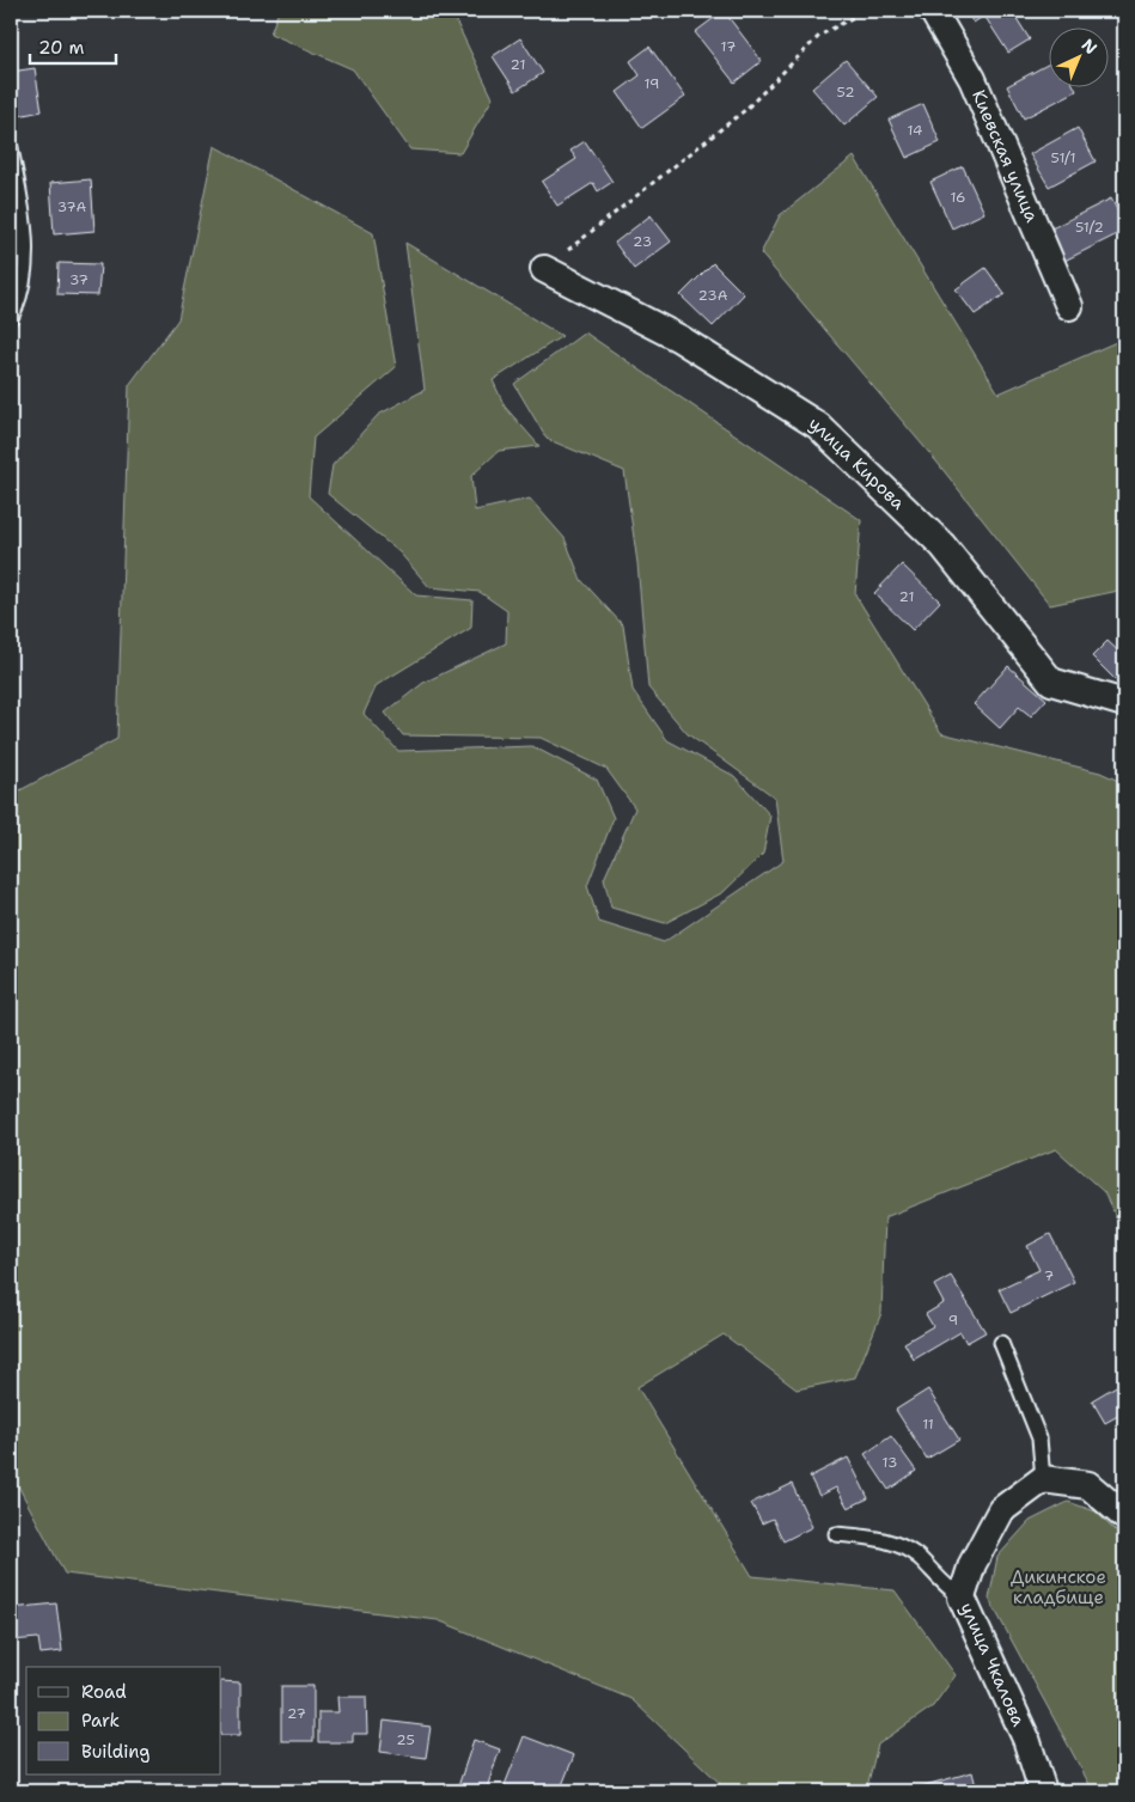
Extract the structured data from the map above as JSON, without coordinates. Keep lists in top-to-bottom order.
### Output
{
  "streets": {
    "street": ["Киевская улица", "улица Кирова", "улица Чкалова"]
  },
  "parks": ["Дикинское кладбище"],
  "house_numbers": [
    "17",
    "21",
    "19",
    "52",
    "14",
    "51/1",
    "16",
    "37А",
    "51/2",
    "23",
    "37",
    "23А",
    "21",
    "7",
    "9",
    "11",
    "13",
    "27",
    "25"
  ],
  "legend": ["Road", "Park", "Building"],
  "scale_bar": "20 m",
  "north": "top right"
}
